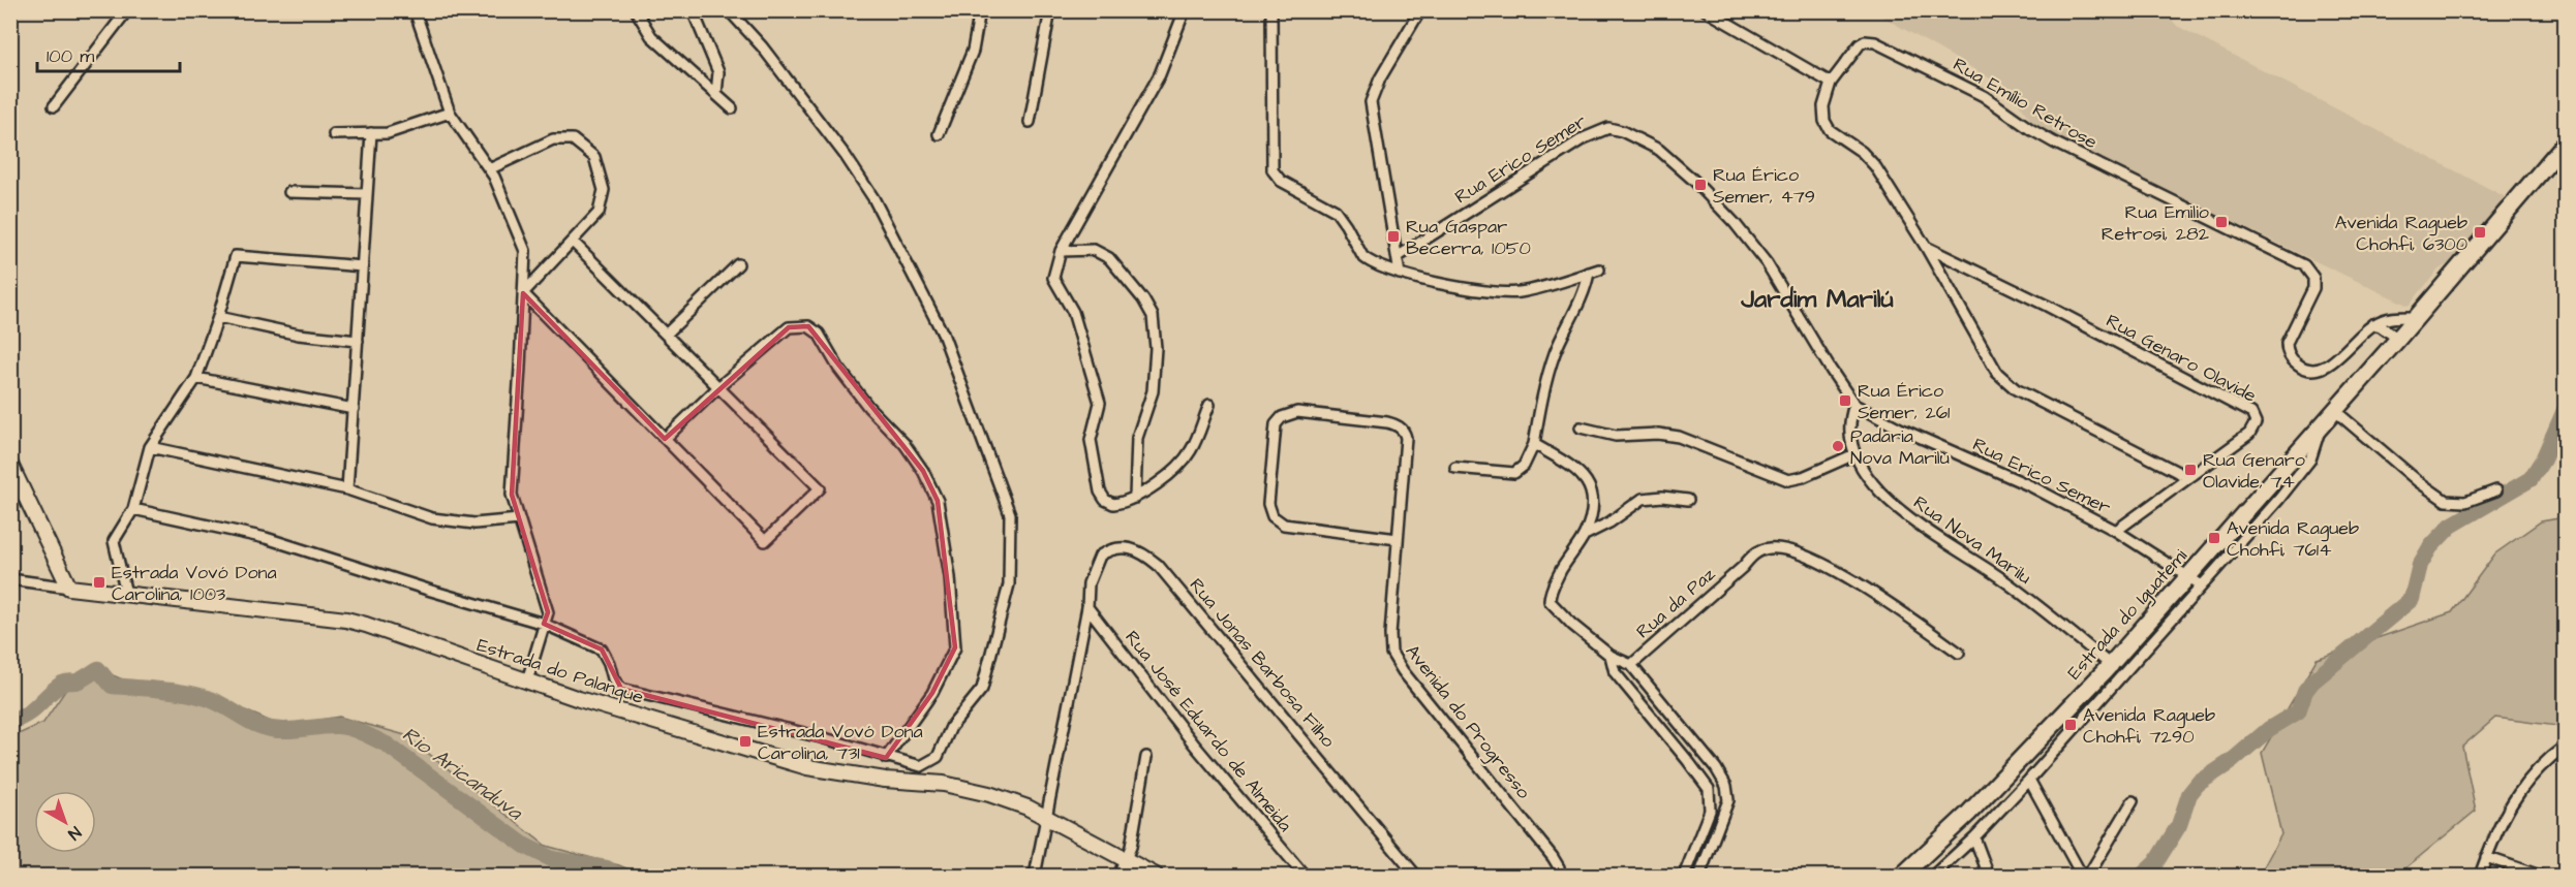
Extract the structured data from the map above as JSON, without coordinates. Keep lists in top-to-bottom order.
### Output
{
  "streets": {
    "main road": ["Estrada do Iguatemi"],
    "street": [
      "Rua Emílio Retrose",
      "Rua Erico Semer",
      "Rua Genaro Olavide",
      "Rua Nova Marilu",
      "Rua da Paz",
      "Rua Jonas Barbosa Filho",
      "Estrada do Palanque",
      "Avenida do Progresso",
      "Rua José Eduardo de Almeida"
    ]
  },
  "crossings": [
    ["Rua Emílio Retrose", "Rua Genaro Olavide"],
    ["Rua Emílio Retrose", "Estrada do Iguatemi"],
    ["Rua Erico Semer", "Rua Genaro Olavide"],
    ["Rua Erico Semer", "Rua Nova Marilu"],
    ["Rua Erico Semer", "Estrada do Iguatemi"],
    ["Rua Nova Marilu", "Estrada do Iguatemi"],
    ["Rua Jonas Barbosa Filho", "Rua José Eduardo de Almeida"]
  ],
  "districts": ["Jardim Marilú"],
  "water": ["Rio Aricanduva"],
  "places": {
    "transit": [
      "Rua Érico Semer, 479",
      "Rua Emilio Retrosi, 282",
      "Avenida Ragueb Chohfi, 6300",
      "Rua Gaspar Becerra, 1050",
      "Rua Érico Semer, 261",
      "Rua Genaro Olavide, 74",
      "Avenida Ragueb Chohfi, 7614",
      "Estrada Vovó Dona Carolina, 1003",
      "Avenida Ragueb Chohfi, 7290",
      "Estrada Vovó Dona Carolina, 731"
    ],
    "other": ["Padaria Nova Marilu"]
  },
  "scale_bar": "100 m",
  "north": "bottom right"
}
